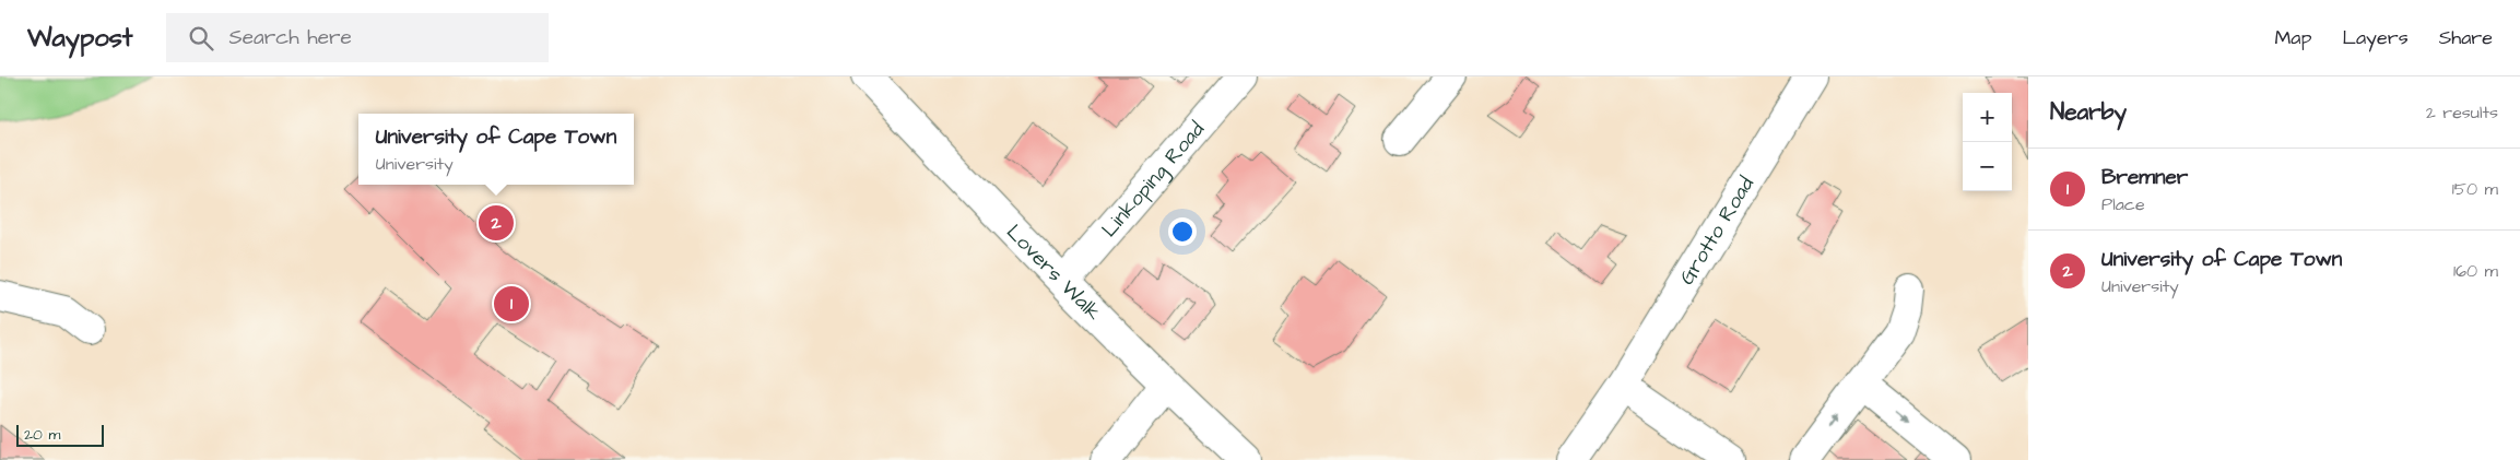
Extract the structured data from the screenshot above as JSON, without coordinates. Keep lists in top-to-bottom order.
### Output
{
  "streets": {
    "street": ["Linkoping Road", "Grotto Road", "Lovers Walk"]
  },
  "crossings": [
    ["Linkoping Road", "Lovers Walk"]
  ],
  "scale_bar": "20 m",
  "page": {
    "header": "Waypost",
    "search": "Search here",
    "nav": ["Map", "Layers", "Share"],
    "heading": ["Nearby", "2 results"],
    "map_buttons": ["+", "−"],
    "popup": ["University of Cape Town", "University"],
    "list": [
      {
        "mark": "1",
        "name": "Bremner",
        "note": "Place",
        "value": "150 m"
      },
      {
        "mark": "2",
        "name": "University of Cape Town",
        "note": "University",
        "value": "160 m"
      }
    ],
    "pins": ["2", "1"],
    "scale": "20 m"
  }
}
